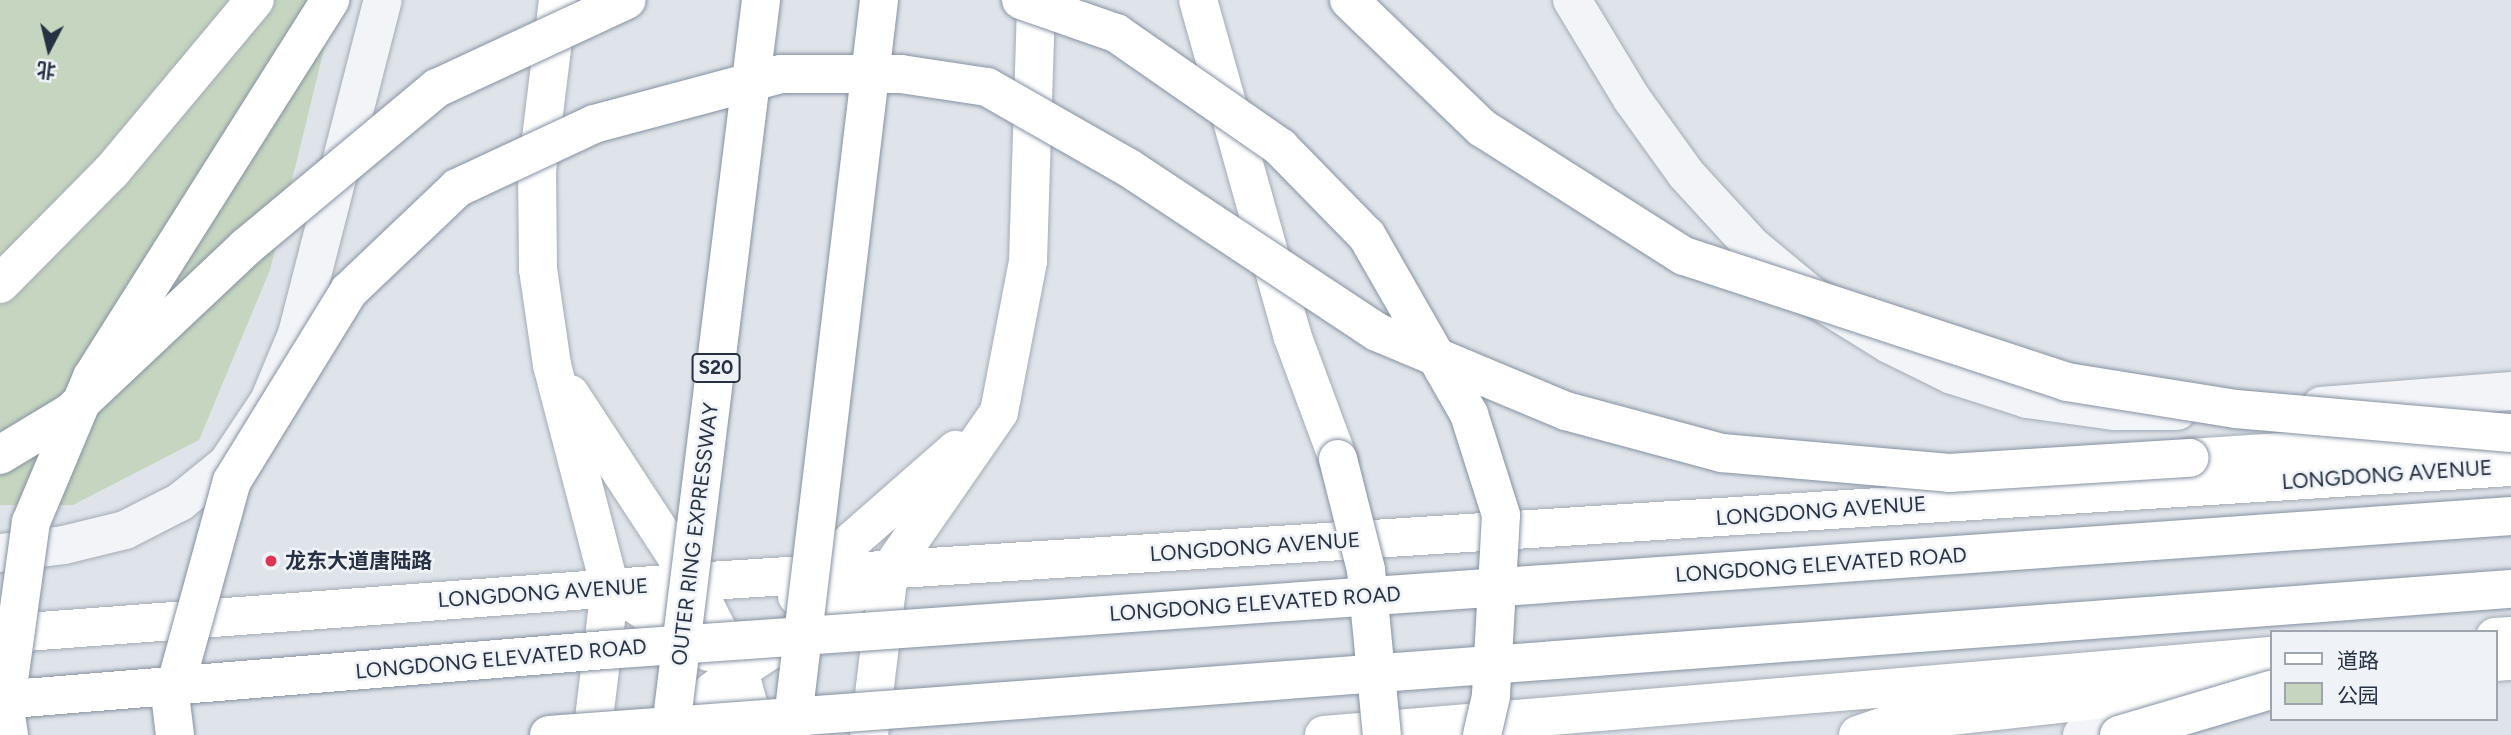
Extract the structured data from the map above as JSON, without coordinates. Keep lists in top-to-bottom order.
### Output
{
  "streets": {
    "main road": [
      "S20",
      "LONGDONG AVENUE",
      "OUTER RING EXPRESSWAY",
      "LONGDONG ELEVATED ROAD"
    ]
  },
  "places": ["龙东大道唐陆路"],
  "legend": ["道路", "公园"],
  "north": "bottom"
}
